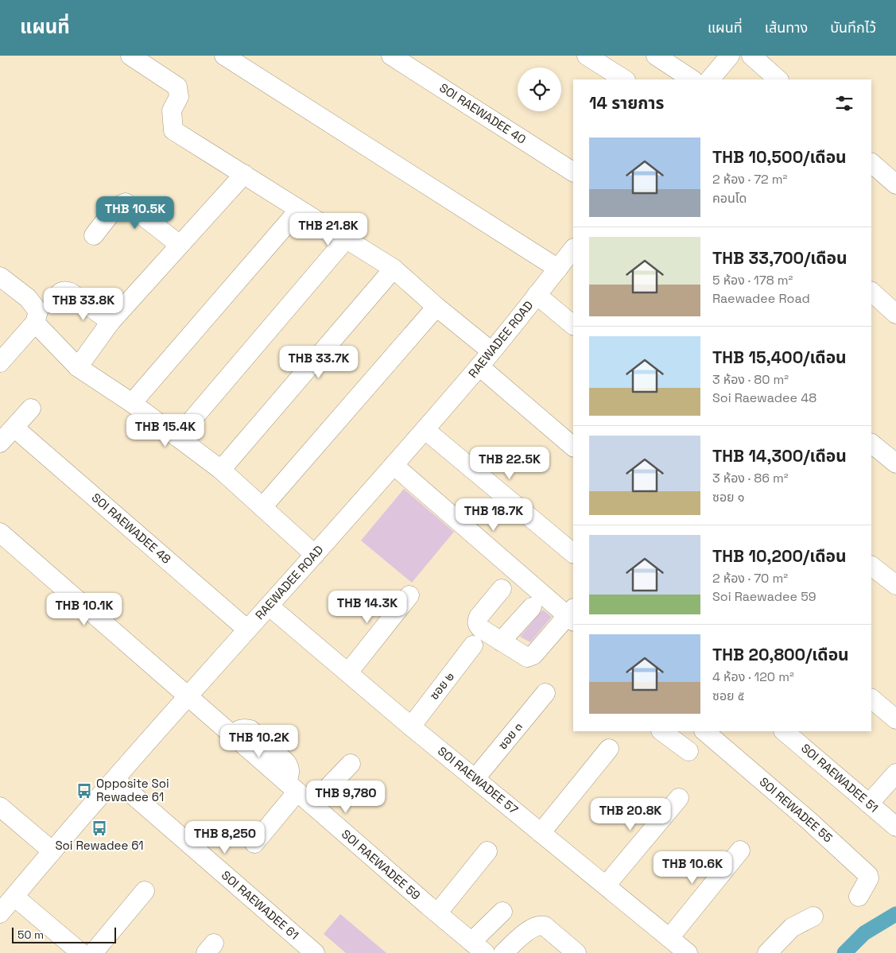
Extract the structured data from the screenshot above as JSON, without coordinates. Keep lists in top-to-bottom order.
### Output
{
  "streets": {
    "street": [
      "SOI RAEWADEE 40",
      "RAEWADEE ROAD",
      "SOI RAEWADEE 48",
      "ซอย ๒",
      "ซอย ๓",
      "SOI RAEWADEE 51",
      "SOI RAEWADEE 57",
      "SOI REWADEE 55",
      "SOI RAEWADEE 59",
      "SOI RAEWADEE 61"
    ]
  },
  "crossings": [
    ["RAEWADEE ROAD", "SOI RAEWADEE 48"],
    ["RAEWADEE ROAD", "SOI RAEWADEE 57"],
    ["RAEWADEE ROAD", "SOI RAEWADEE 59"],
    ["RAEWADEE ROAD", "SOI RAEWADEE 61"],
    ["ซอย ๒", "SOI RAEWADEE 57"],
    ["ซอย ๓", "SOI RAEWADEE 57"]
  ],
  "places": {
    "bus stop": ["Opposite Soi Rewadee 61", "Soi Rewadee 61"]
  },
  "scale_bar": "50 m",
  "page": {
    "header": "แผนที่",
    "nav": ["แผนที่", "เส้นทาง", "บันทึกไว้"],
    "heading": "14 รายการ",
    "list": [
      {
        "name": "THB 10,500/เดือน",
        "note": "2 ห้อง · 72 m² · คอนโด"
      },
      {
        "name": "THB 33,700/เดือน",
        "note": "5 ห้อง · 178 m² · Raewadee Road"
      },
      {
        "name": "THB 15,400/เดือน",
        "note": "3 ห้อง · 80 m² · Soi Raewadee 48"
      },
      {
        "name": "THB 14,300/เดือน",
        "note": "3 ห้อง · 86 m² · ซอย ๑"
      },
      {
        "name": "THB 10,200/เดือน",
        "note": "2 ห้อง · 70 m² · Soi Raewadee 59"
      },
      {
        "name": "THB 20,800/เดือน",
        "note": "4 ห้อง · 120 m² · ซอย ๕"
      }
    ],
    "price": [
      "THB 10.5K",
      "THB 21.8K",
      "THB 33.8K",
      "THB 33.7K",
      "THB 15.4K",
      "THB 22.5K",
      "THB 18.7K",
      "THB 14.3K",
      "THB 10.1K",
      "THB 10.2K",
      "THB 9,780",
      "THB 20.8K",
      "THB 8,250",
      "THB 10.6K"
    ],
    "scale": "50 m"
  }
}
